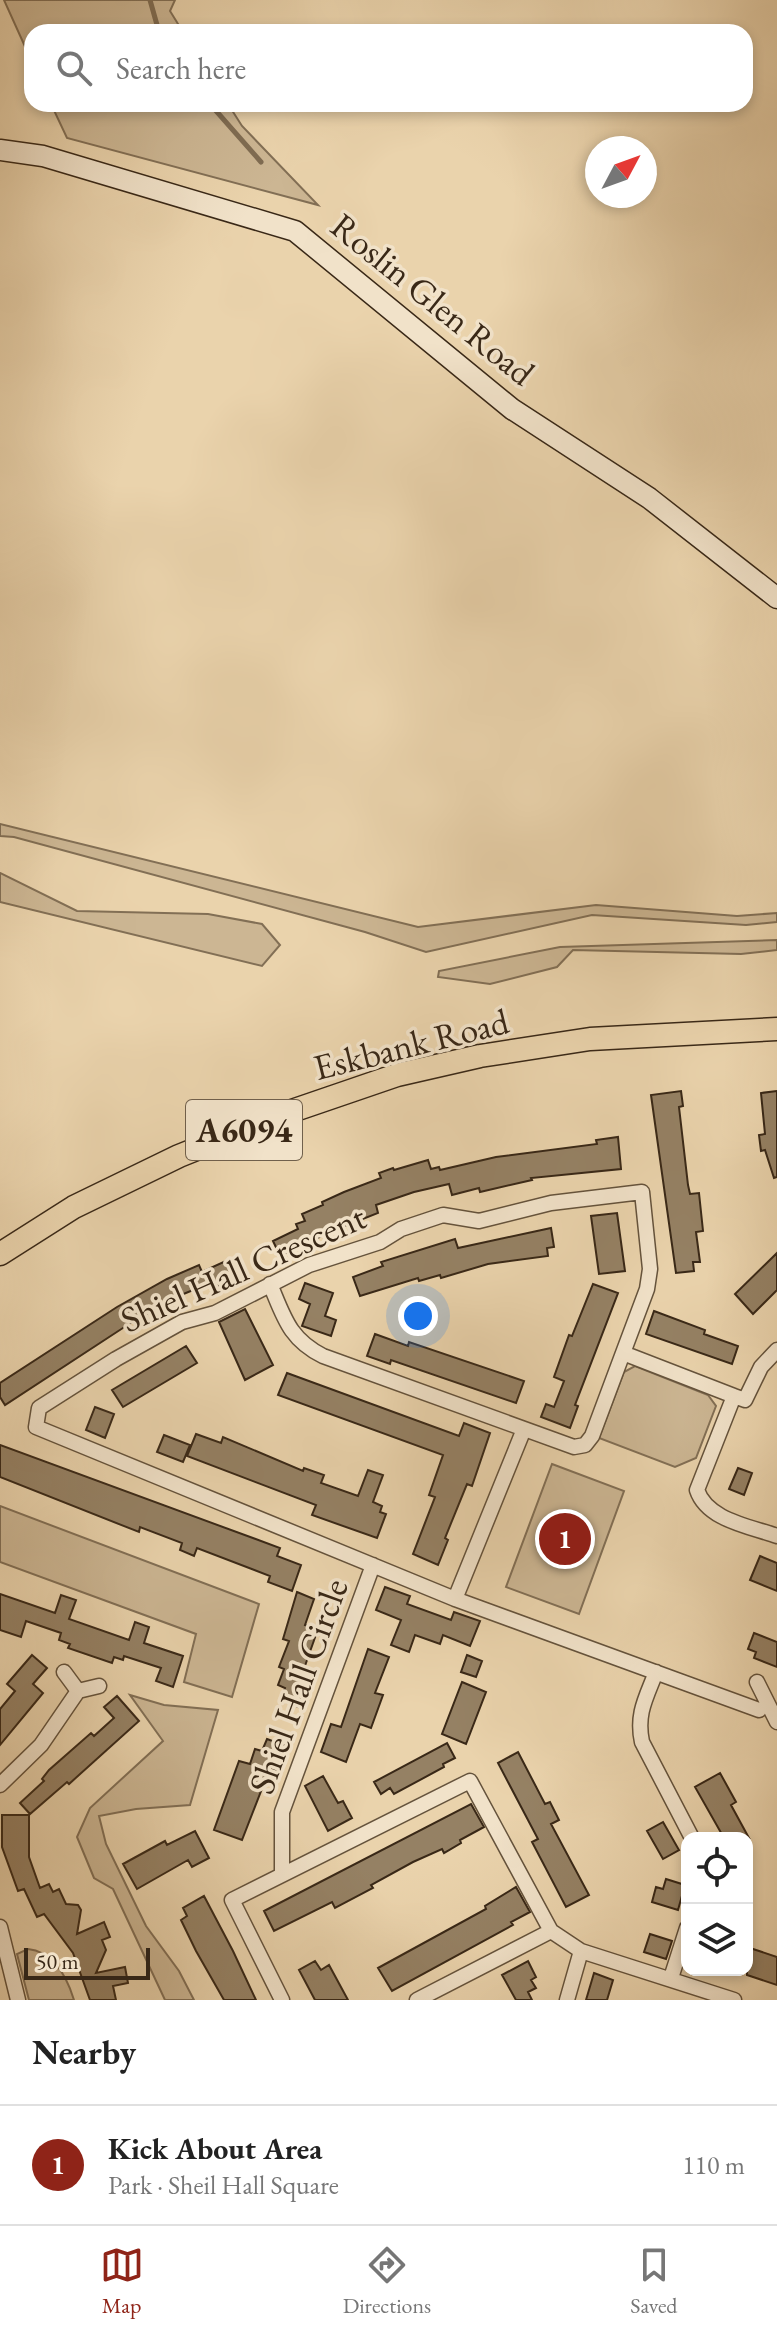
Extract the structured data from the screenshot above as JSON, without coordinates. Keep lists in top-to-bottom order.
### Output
{
  "streets": {
    "main road": ["Roslin Glen Road", "Eskbank Road", "A6094"],
    "street": ["Shiel Hall Crescent", "Shiel Hall Circle"]
  },
  "crossings": [
    ["Shiel Hall Crescent", "Shiel Hall Circle"]
  ],
  "scale_bar": "50 m",
  "north": "top right",
  "page": {
    "search": "Search here",
    "pins": "1",
    "scale": "50 m",
    "heading": "Nearby",
    "list": [
      {
        "mark": "1",
        "name": "Kick About Area",
        "note": "Park · Sheil Hall Square",
        "value": "110 m"
      }
    ],
    "nav": ["Map", "Directions", "Saved"]
  }
}
